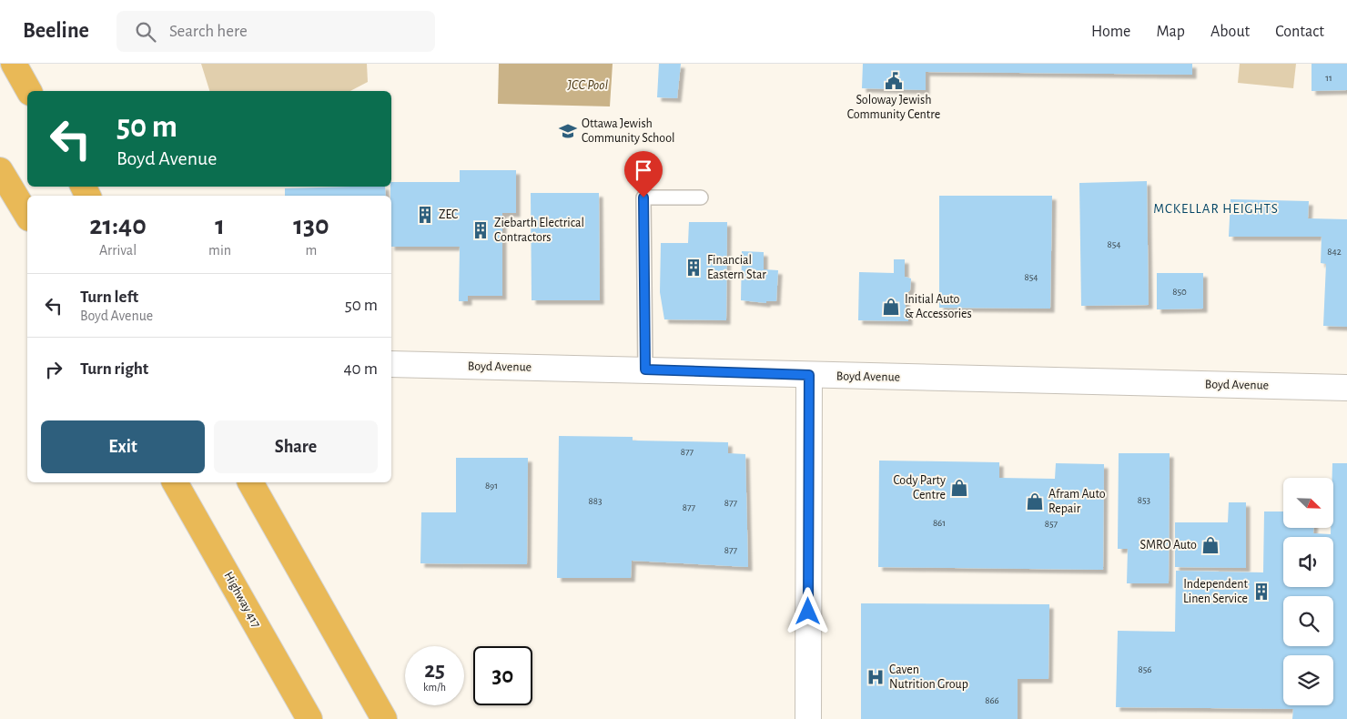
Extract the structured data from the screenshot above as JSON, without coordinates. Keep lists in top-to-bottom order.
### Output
{
  "streets": {
    "highway": ["Highway 417"],
    "street": ["Boyd Avenue"]
  },
  "districts": ["MCKELLAR HEIGHTS"],
  "water": ["JCC Pool"],
  "places": {
    "public building": ["Soloway Jewish Community Centre"],
    "school or university": ["Ottawa Jewish Community School"],
    "building": [
      "ZEC",
      "Ziebarth Electrical Contractors",
      "Financial Eastern Star",
      "Independent Linen Service"
    ],
    "shop": [
      "Initial Auto & Accessories",
      "Cody Party Centre",
      "Afram Auto Repair",
      "SMRO Auto"
    ],
    "hospital": ["Caven Nutrition Group"]
  },
  "house_numbers": [
    "11",
    "854",
    "842",
    "854",
    "850",
    "877",
    "891",
    "853",
    "883",
    "877",
    "877",
    "861",
    "857",
    "877",
    "856",
    "866"
  ],
  "north": "bottom right",
  "page": {
    "header": "Beeline",
    "search": "Search here",
    "nav": [
      "Home",
      "Map",
      "About",
      "Contact"
    ],
    "turn": ["50 m", "Boyd Avenue"],
    "eta": [
      "21:40",
      "Arrival",
      "1",
      "min",
      "130",
      "m"
    ],
    "list": [
      {
        "name": "Turn left",
        "note": "Boyd Avenue",
        "value": "50 m"
      },
      {
        "name": "Turn right",
        "value": "40 m"
      }
    ],
    "buttons": ["Exit", "Share"],
    "speed": "25 km/h",
    "limit": "30"
  }
}
